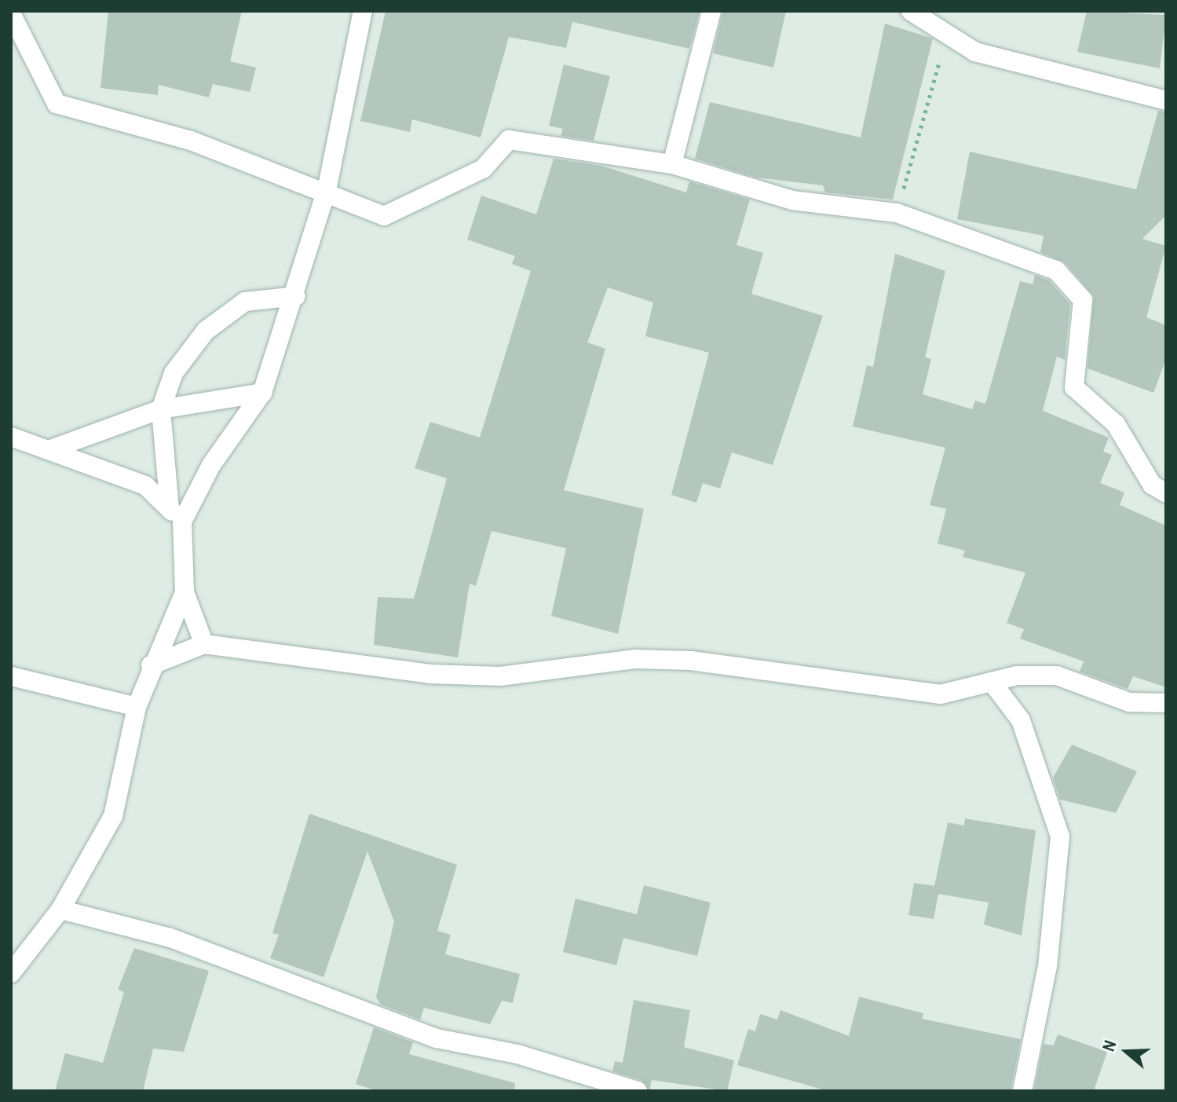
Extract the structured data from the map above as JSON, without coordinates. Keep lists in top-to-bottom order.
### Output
{
  "north": "left"
}
